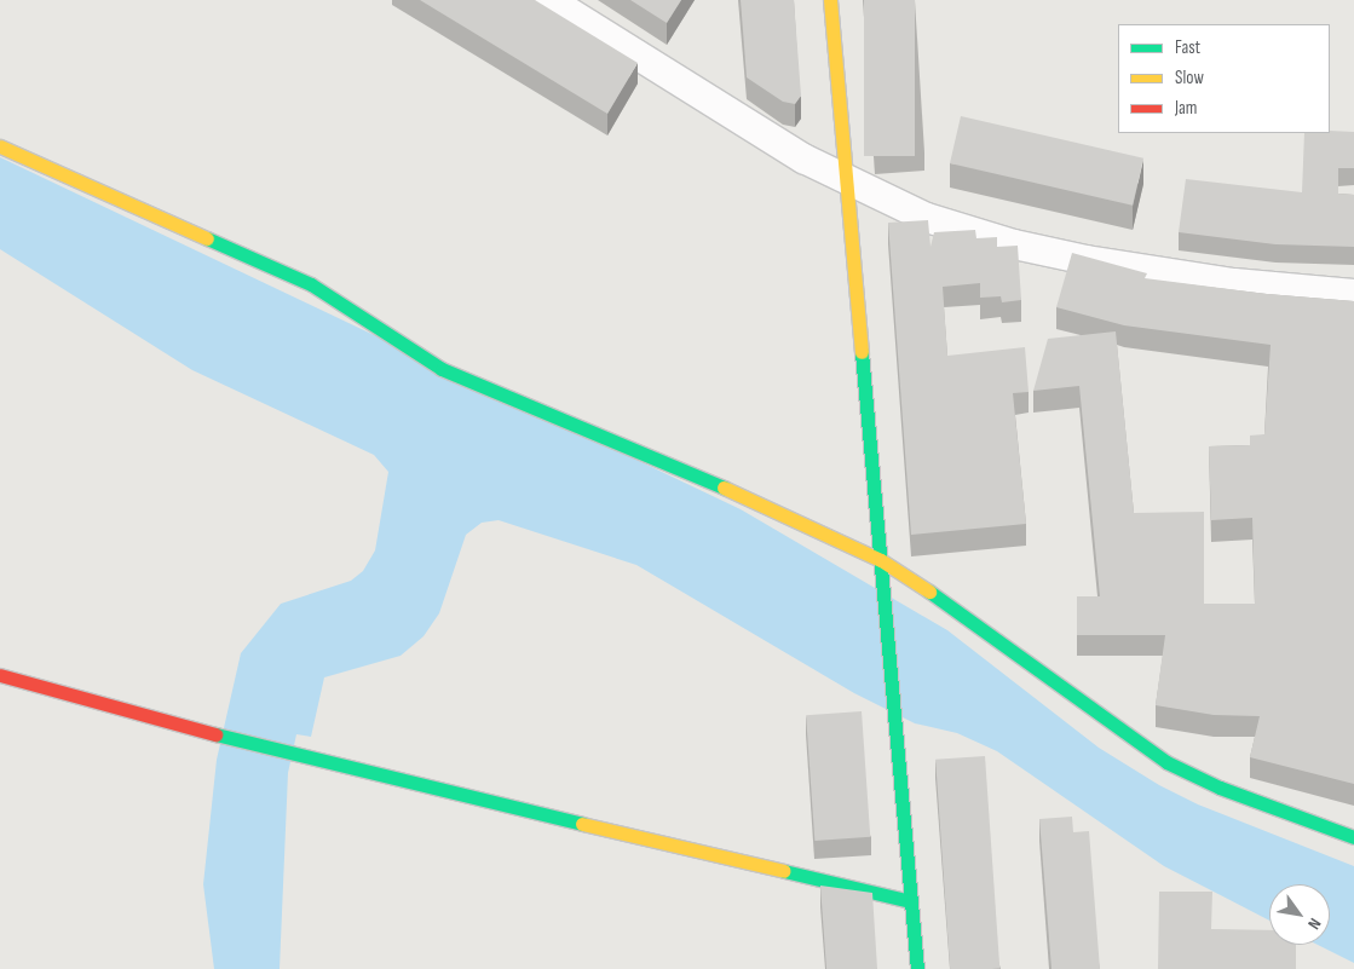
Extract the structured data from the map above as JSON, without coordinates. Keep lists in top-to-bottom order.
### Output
{
  "legend": ["Fast", "Slow", "Jam"],
  "north": "bottom right"
}
